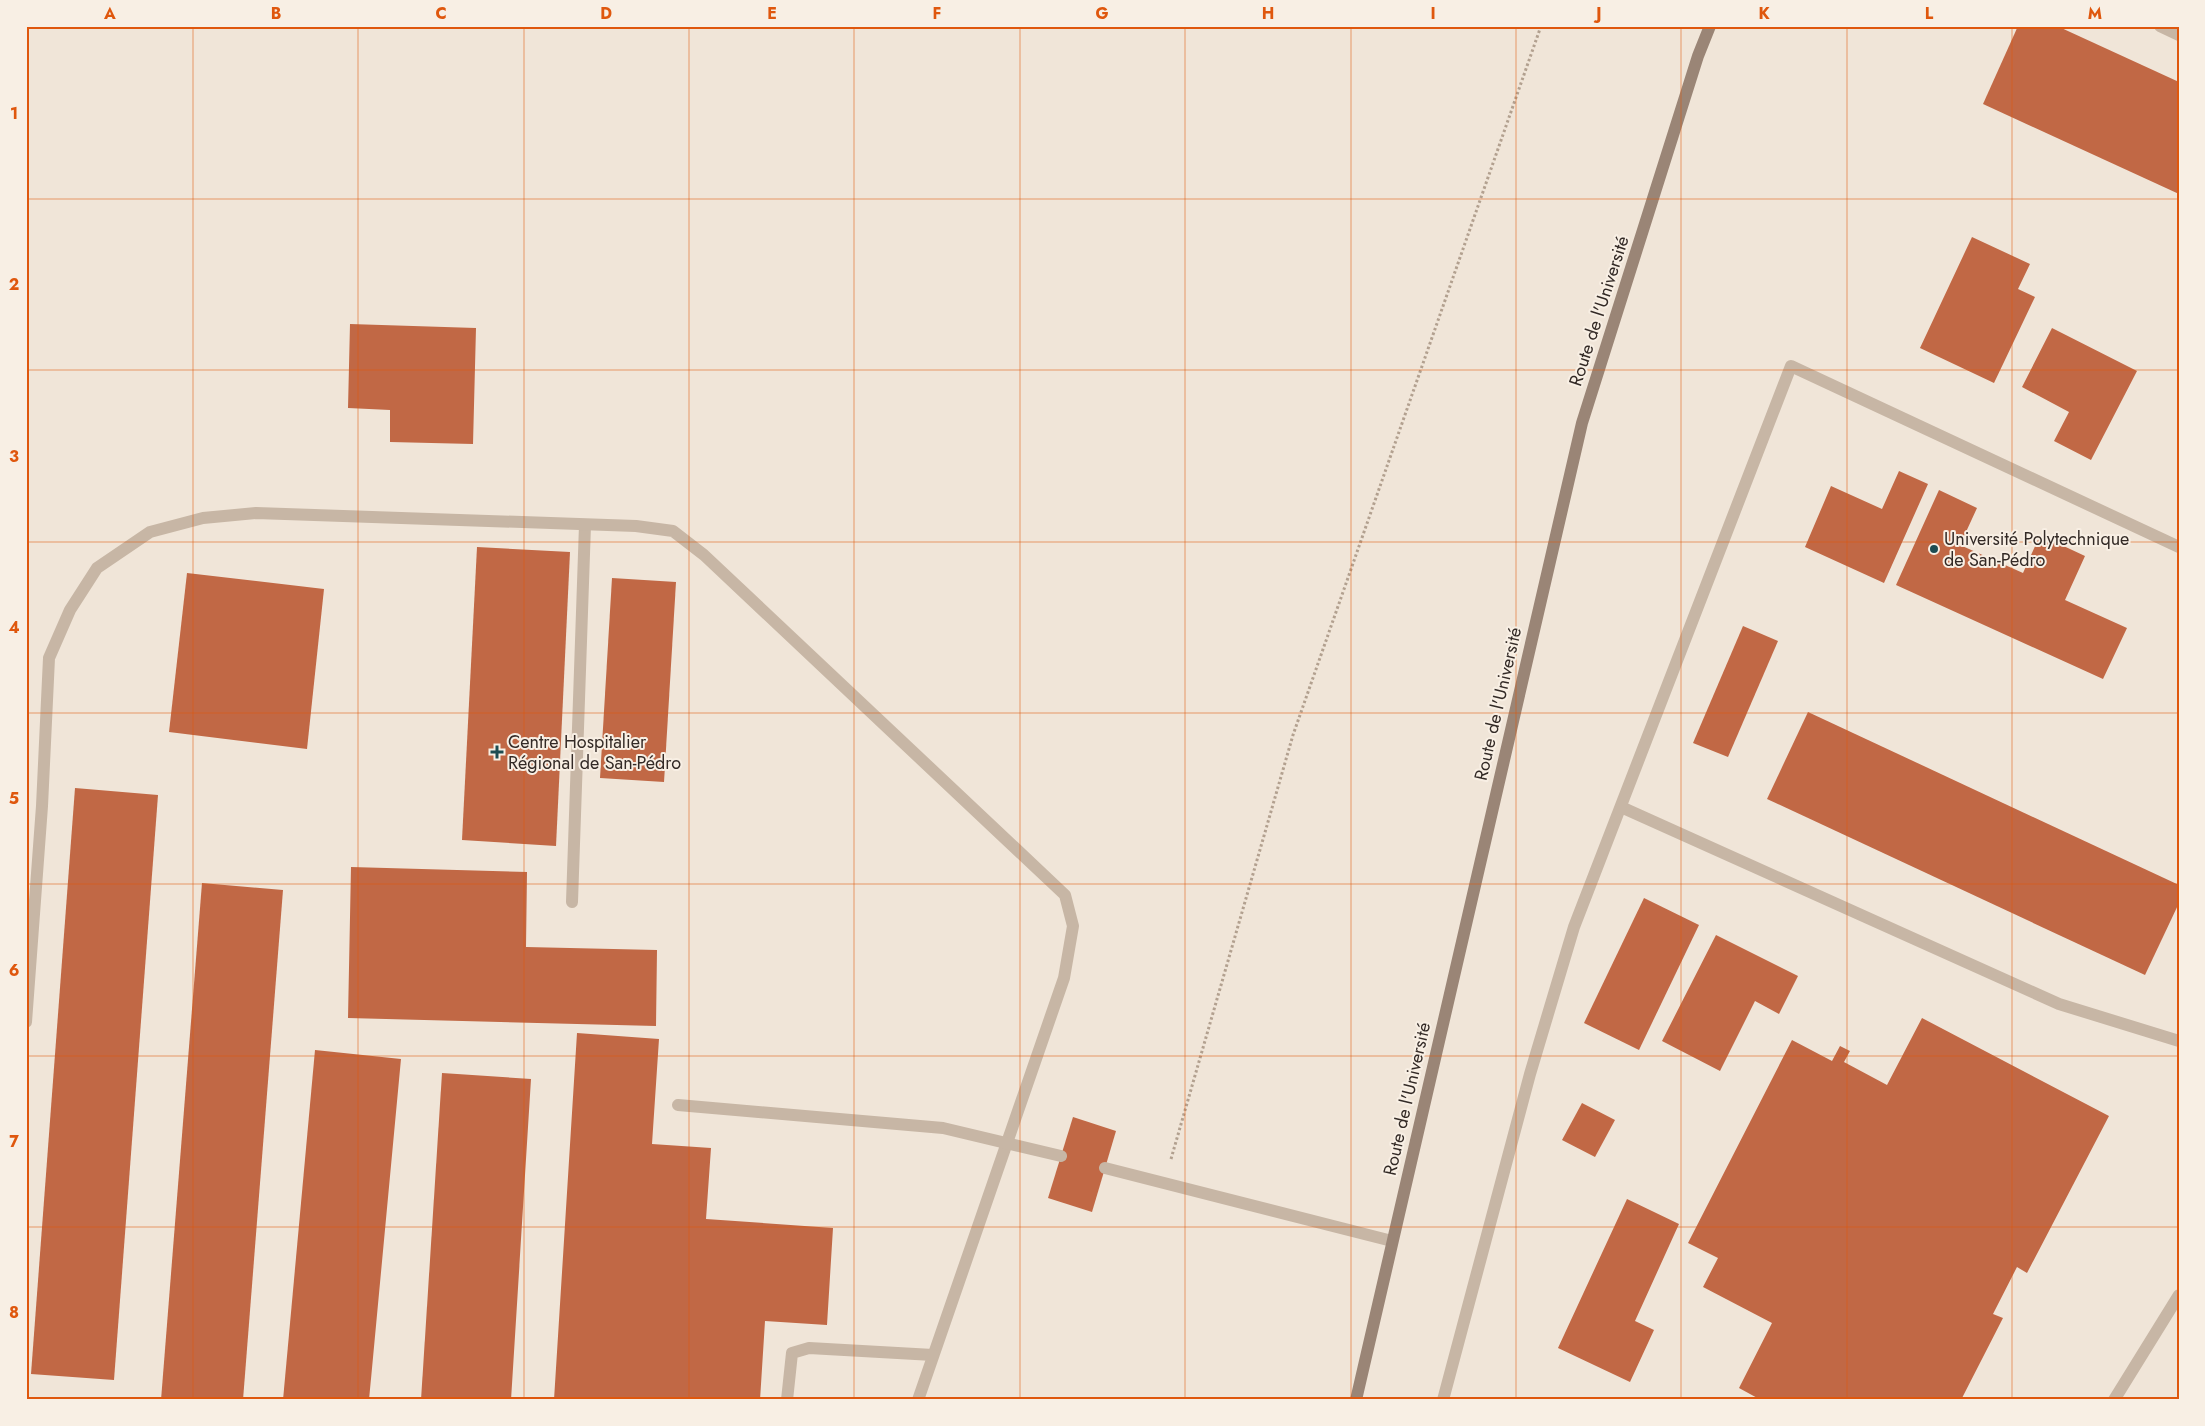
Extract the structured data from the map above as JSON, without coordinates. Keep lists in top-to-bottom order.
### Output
{
  "streets": {
    "street": ["Route de l'Université"]
  },
  "places": {
    "other": ["Université Polytechnique de San-Pédro"],
    "health": ["Centre Hospitalier Régional de San-Pédro"]
  },
  "grid": {
    "columns": [
      "A",
      "B",
      "C",
      "D",
      "E",
      "F",
      "G",
      "H",
      "I",
      "J",
      "K",
      "L",
      "M"
    ],
    "rows": [
      "1",
      "2",
      "3",
      "4",
      "5",
      "6",
      "7",
      "8"
    ]
  }
}
